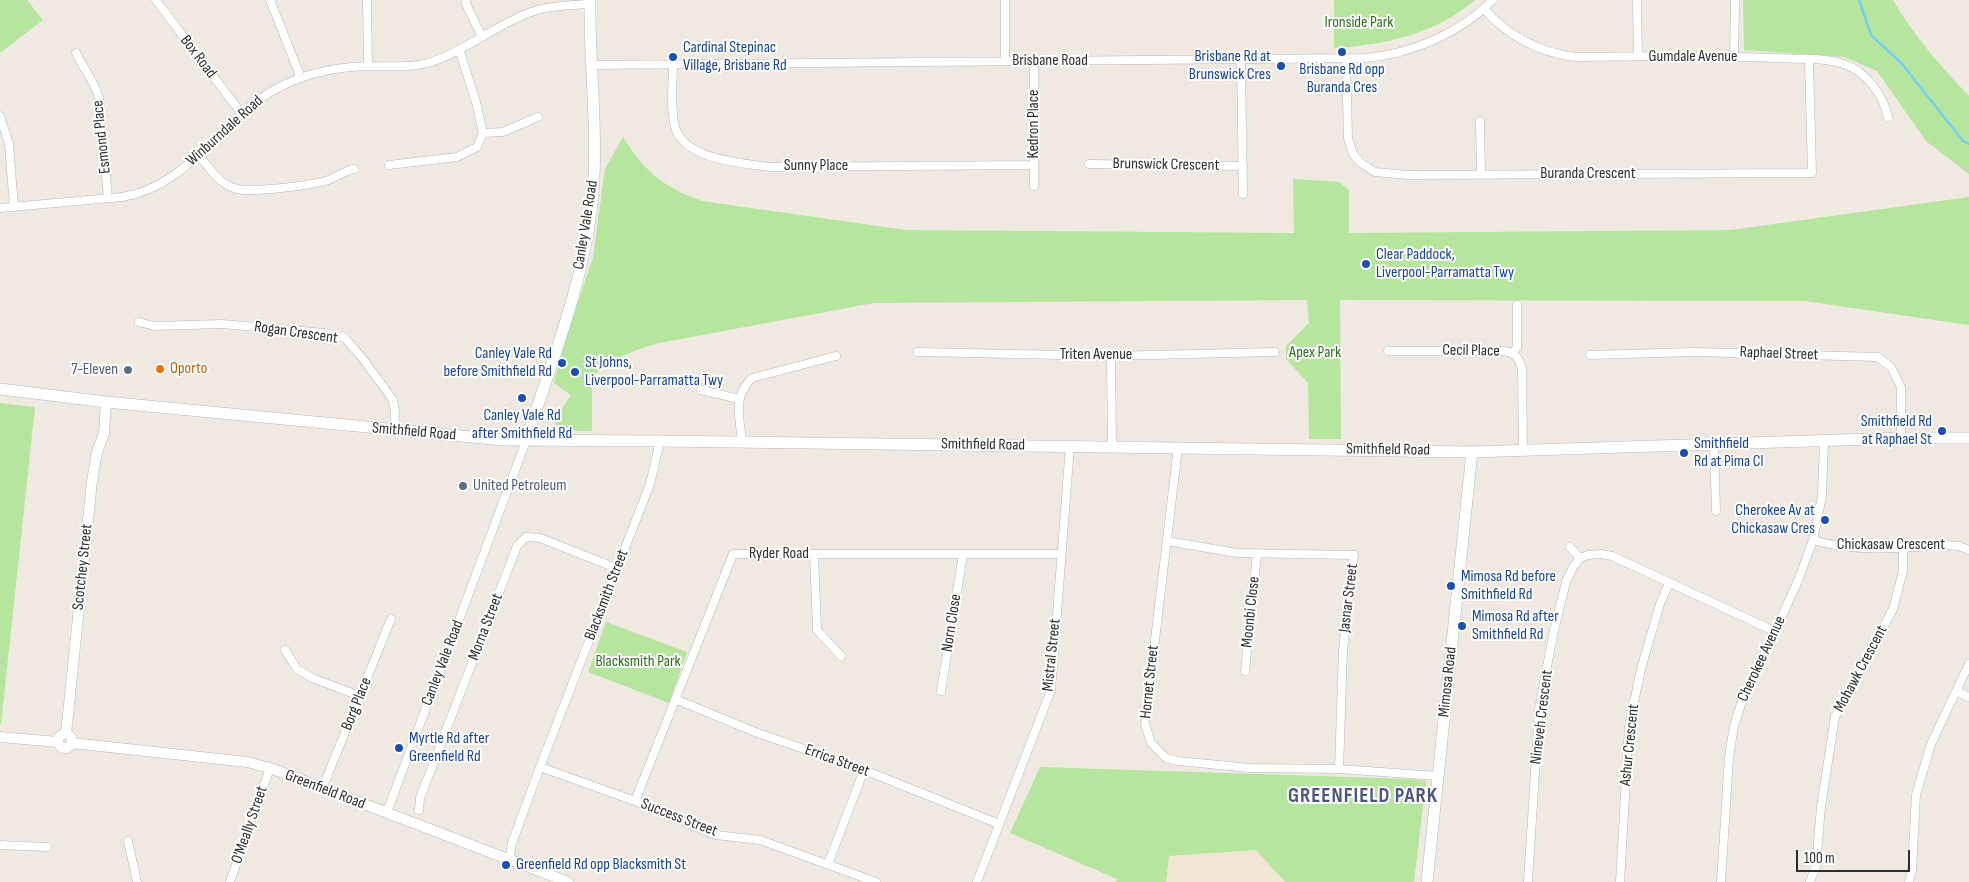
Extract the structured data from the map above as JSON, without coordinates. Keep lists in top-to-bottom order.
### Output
{
  "streets": {
    "main road": ["Canley Vale Road", "Smithfield Road", "Mimosa Road"],
    "street": [
      "Box Road",
      "Gumdale Avenue",
      "Brisbane Road",
      "Kedron Place",
      "Winburndale Road",
      "Esmond Place",
      "Brunswick Crescent",
      "Sunny Place",
      "Buranda Crescent",
      "Rogan Crescent",
      "Cecil Place",
      "Raphael Street",
      "Triten Avenue",
      "Chickasaw Crescent",
      "Ryder Road",
      "Scotchey Street",
      "Blacksmith Street",
      "Jasnar Street",
      "Moonbi Close",
      "Norn Close",
      "Morna Street",
      "Mistral Street",
      "Cherokee Avenue",
      "Mohawk Crescent",
      "Hornet Street",
      "Borg Place",
      "Nineveh Crescent",
      "Ashur Crescent",
      "Errica Street",
      "Greenfield Road",
      "Success Street",
      "O'Meally Street"
    ]
  },
  "crossings": [
    ["Box Road", "Winburndale Road"],
    ["Gumdale Avenue", "Brisbane Road"],
    ["Gumdale Avenue", "Buranda Crescent"],
    ["Brisbane Road", "Kedron Place"],
    ["Brisbane Road", "Brunswick Crescent"],
    ["Brisbane Road", "Sunny Place"],
    ["Brisbane Road", "Buranda Crescent"],
    ["Brisbane Road", "Canley Vale Road"],
    ["Kedron Place", "Sunny Place"],
    ["Winburndale Road", "Esmond Place"],
    ["Winburndale Road", "Canley Vale Road"],
    ["Canley Vale Road", "Smithfield Road"],
    ["Canley Vale Road", "Greenfield Road"],
    ["Rogan Crescent", "Smithfield Road"],
    ["Cecil Place", "Smithfield Road"],
    ["Raphael Street", "Smithfield Road"],
    ["Smithfield Road", "Scotchey Street"],
    ["Smithfield Road", "Blacksmith Street"],
    ["Smithfield Road", "Mistral Street"],
    ["Smithfield Road", "Cherokee Avenue"],
    ["Smithfield Road", "Hornet Street"],
    ["Smithfield Road", "Mimosa Road"],
    ["Chickasaw Crescent", "Cherokee Avenue"],
    ["Chickasaw Crescent", "Mohawk Crescent"],
    ["Ryder Road", "Norn Close"],
    ["Ryder Road", "Mistral Street"],
    ["Ryder Road", "Errica Street"],
    ["Ryder Road", "Success Street"],
    ["Scotchey Street", "Greenfield Road"],
    ["Blacksmith Street", "Morna Street"],
    ["Blacksmith Street", "Greenfield Road"],
    ["Blacksmith Street", "Success Street"],
    ["Jasnar Street", "Moonbi Close"],
    ["Jasnar Street", "Hornet Street"],
    ["Mistral Street", "Errica Street"],
    ["Hornet Street", "Mimosa Road"],
    ["Borg Place", "Greenfield Road"],
    ["Greenfield Road", "O'Meally Street"]
  ],
  "districts": ["GREENFIELD PARK"],
  "parks": ["Ironside Park", "Apex Park", "Blacksmith Park"],
  "places": [
    "Brisbane Rd opp Buranda Cres",
    "Cardinal Stepinac Village, Brisbane Rd",
    "Brisbane Rd at Brunswick Cres",
    "Clear Paddock, Liverpool-Parramatta Twy",
    "Canley Vale Rd before Smithfield Rd",
    "Oporto",
    "7-Eleven",
    "St Johns, Liverpool-Parramatta Twy",
    "Canley Vale Rd after Smithfield Rd",
    "Smithfield Rd at Raphael St",
    "Smithfield Rd at Pima Cl",
    "United Petroleum",
    "Cherokee Av at Chickasaw Cres",
    "Mimosa Rd before Smithfield Rd",
    "Mimosa Rd after Smithfield Rd",
    "Myrtle Rd after Greenfield Rd",
    "Greenfield Rd opp Blacksmith St"
  ],
  "scale_bar": "100 m"
}
